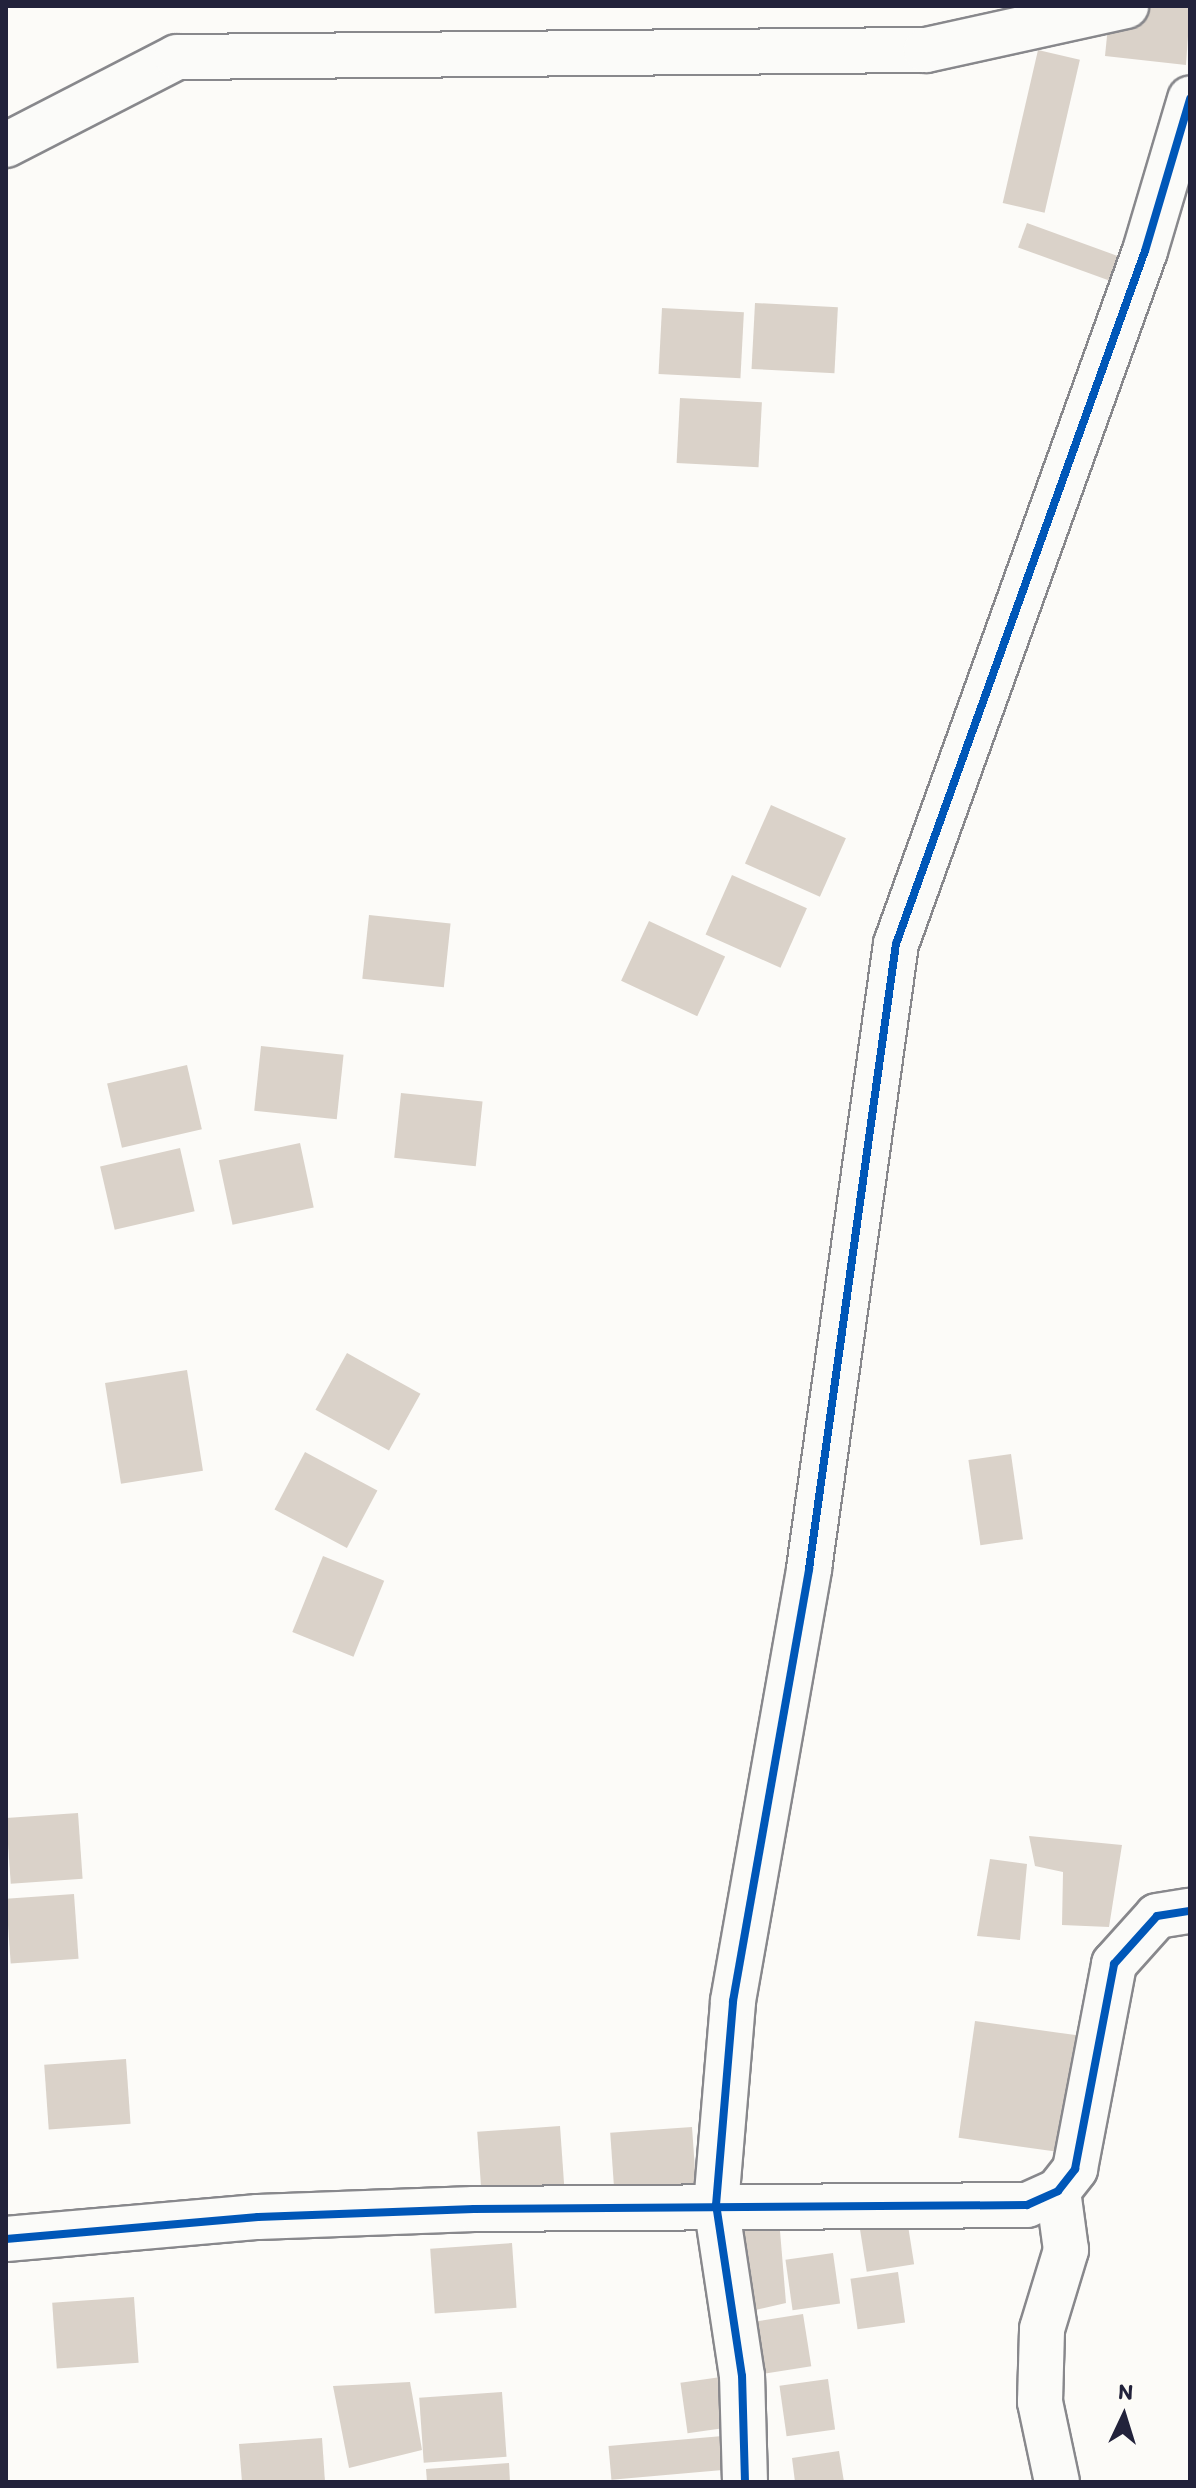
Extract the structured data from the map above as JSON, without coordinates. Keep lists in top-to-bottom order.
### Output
{
  "north": "top"
}
